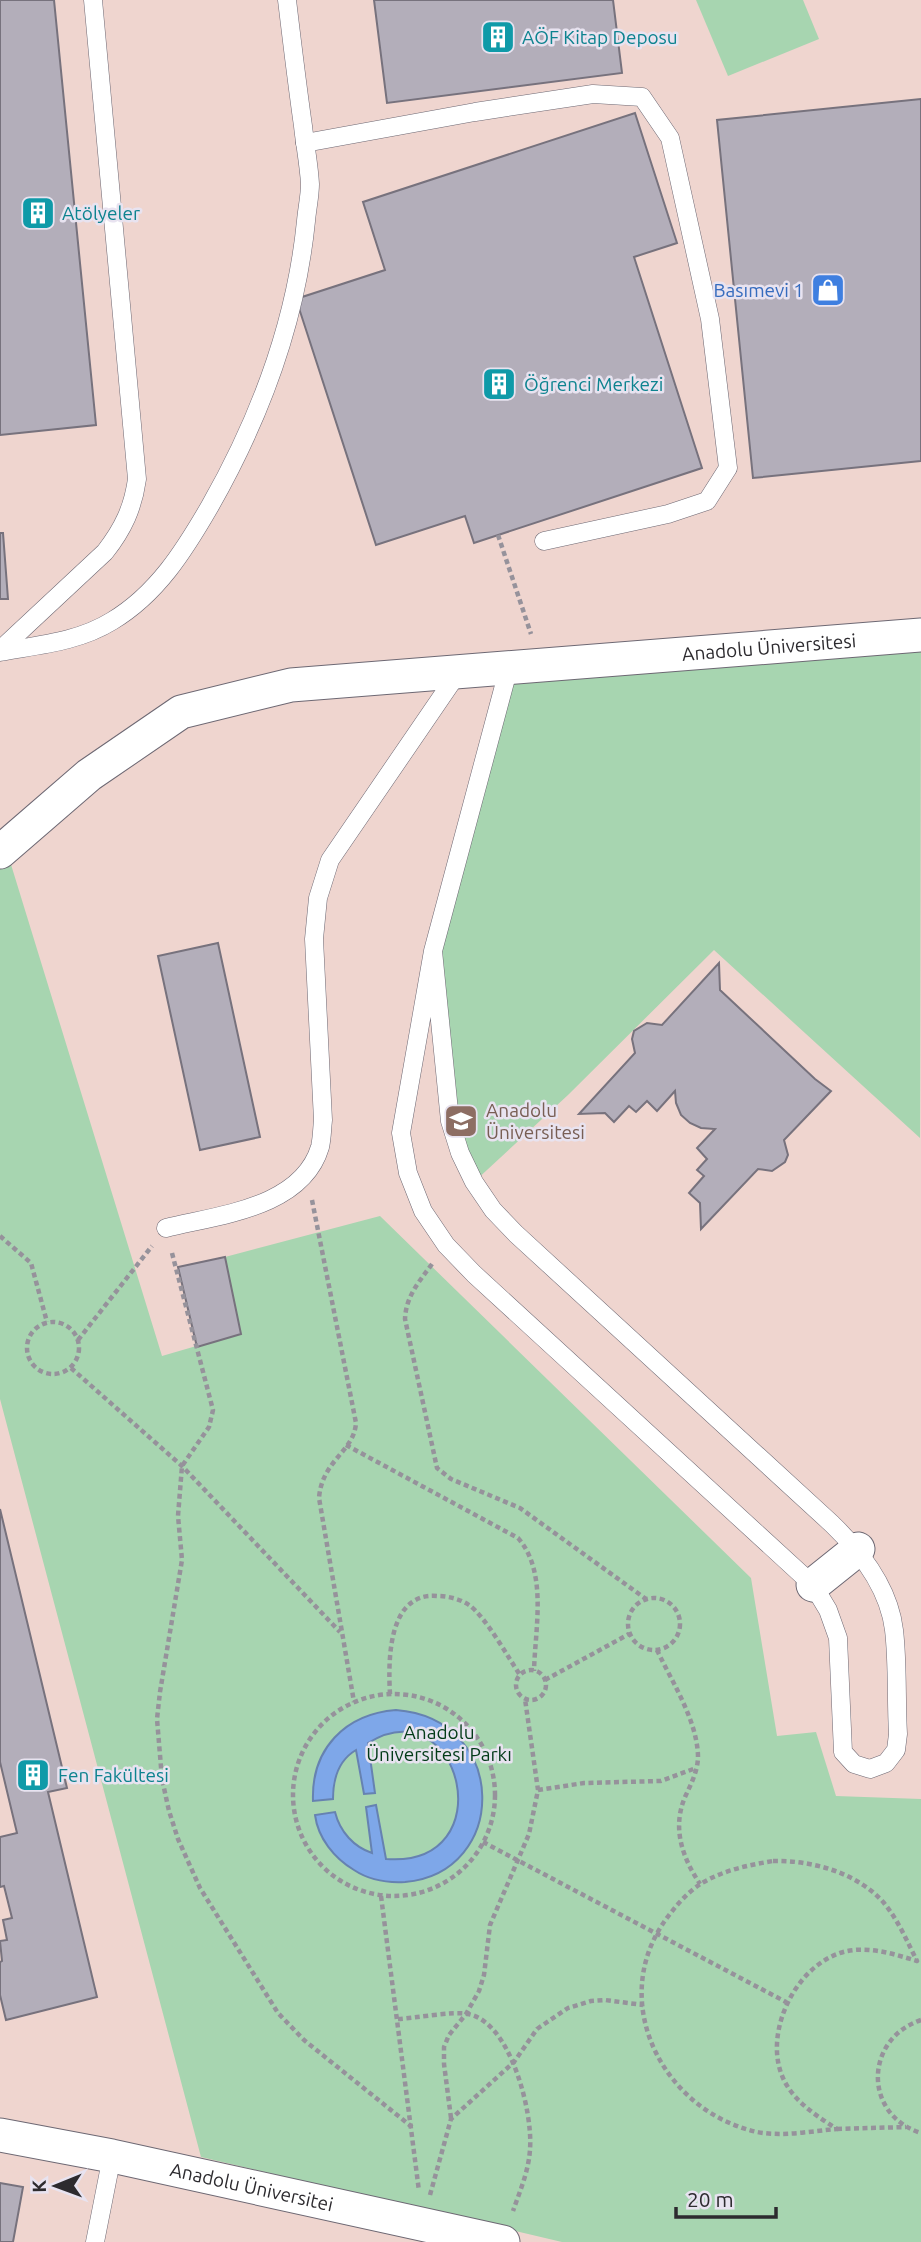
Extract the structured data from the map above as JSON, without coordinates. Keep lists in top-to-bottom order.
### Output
{
  "streets": {
    "street": ["Anadolu Üniversitesi", "Anadolu Üniversitei"]
  },
  "parks": ["Anadolu Üniversitesi Parkı"],
  "places": {
    "building": [
      "AÖF Kitap Deposu",
      "Atölyeler",
      "Öğrenci Merkezi",
      "Fen Fakültesi"
    ],
    "shop": ["Basımevi 1"],
    "school or university": ["Anadolu Üniversitesi"]
  },
  "scale_bar": "20 m",
  "north": "left"
}
